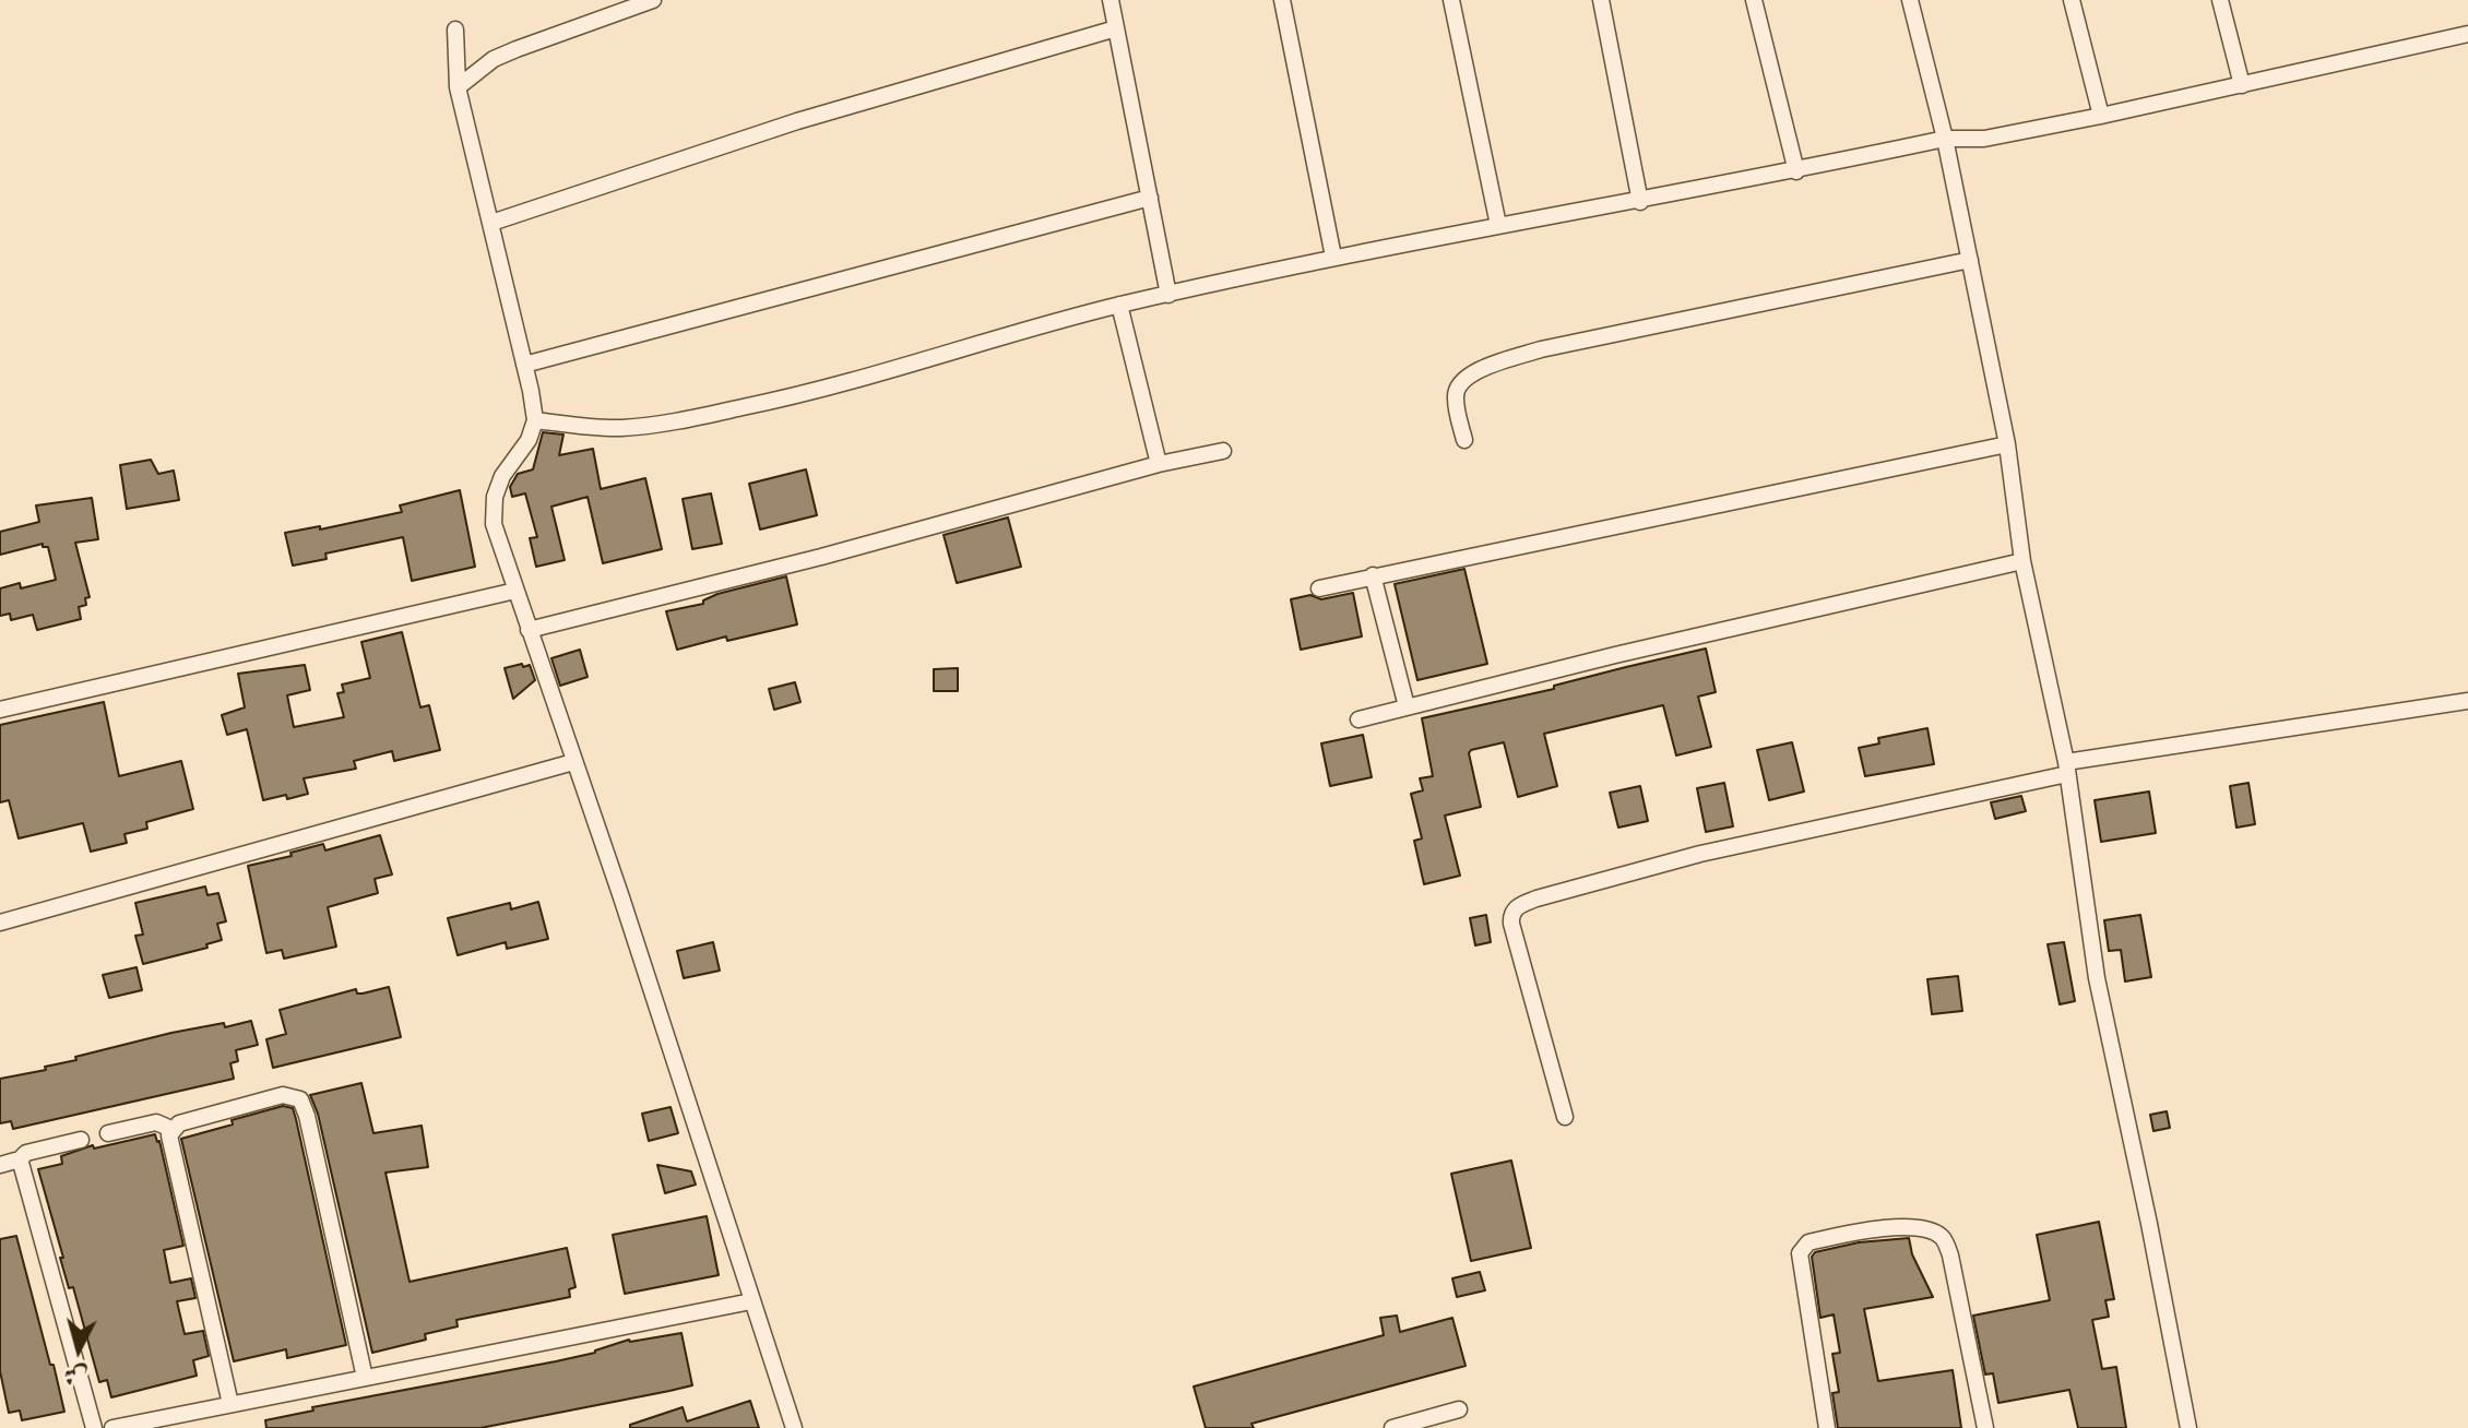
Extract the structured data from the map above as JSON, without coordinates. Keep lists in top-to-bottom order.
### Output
{
  "north": "bottom"
}
